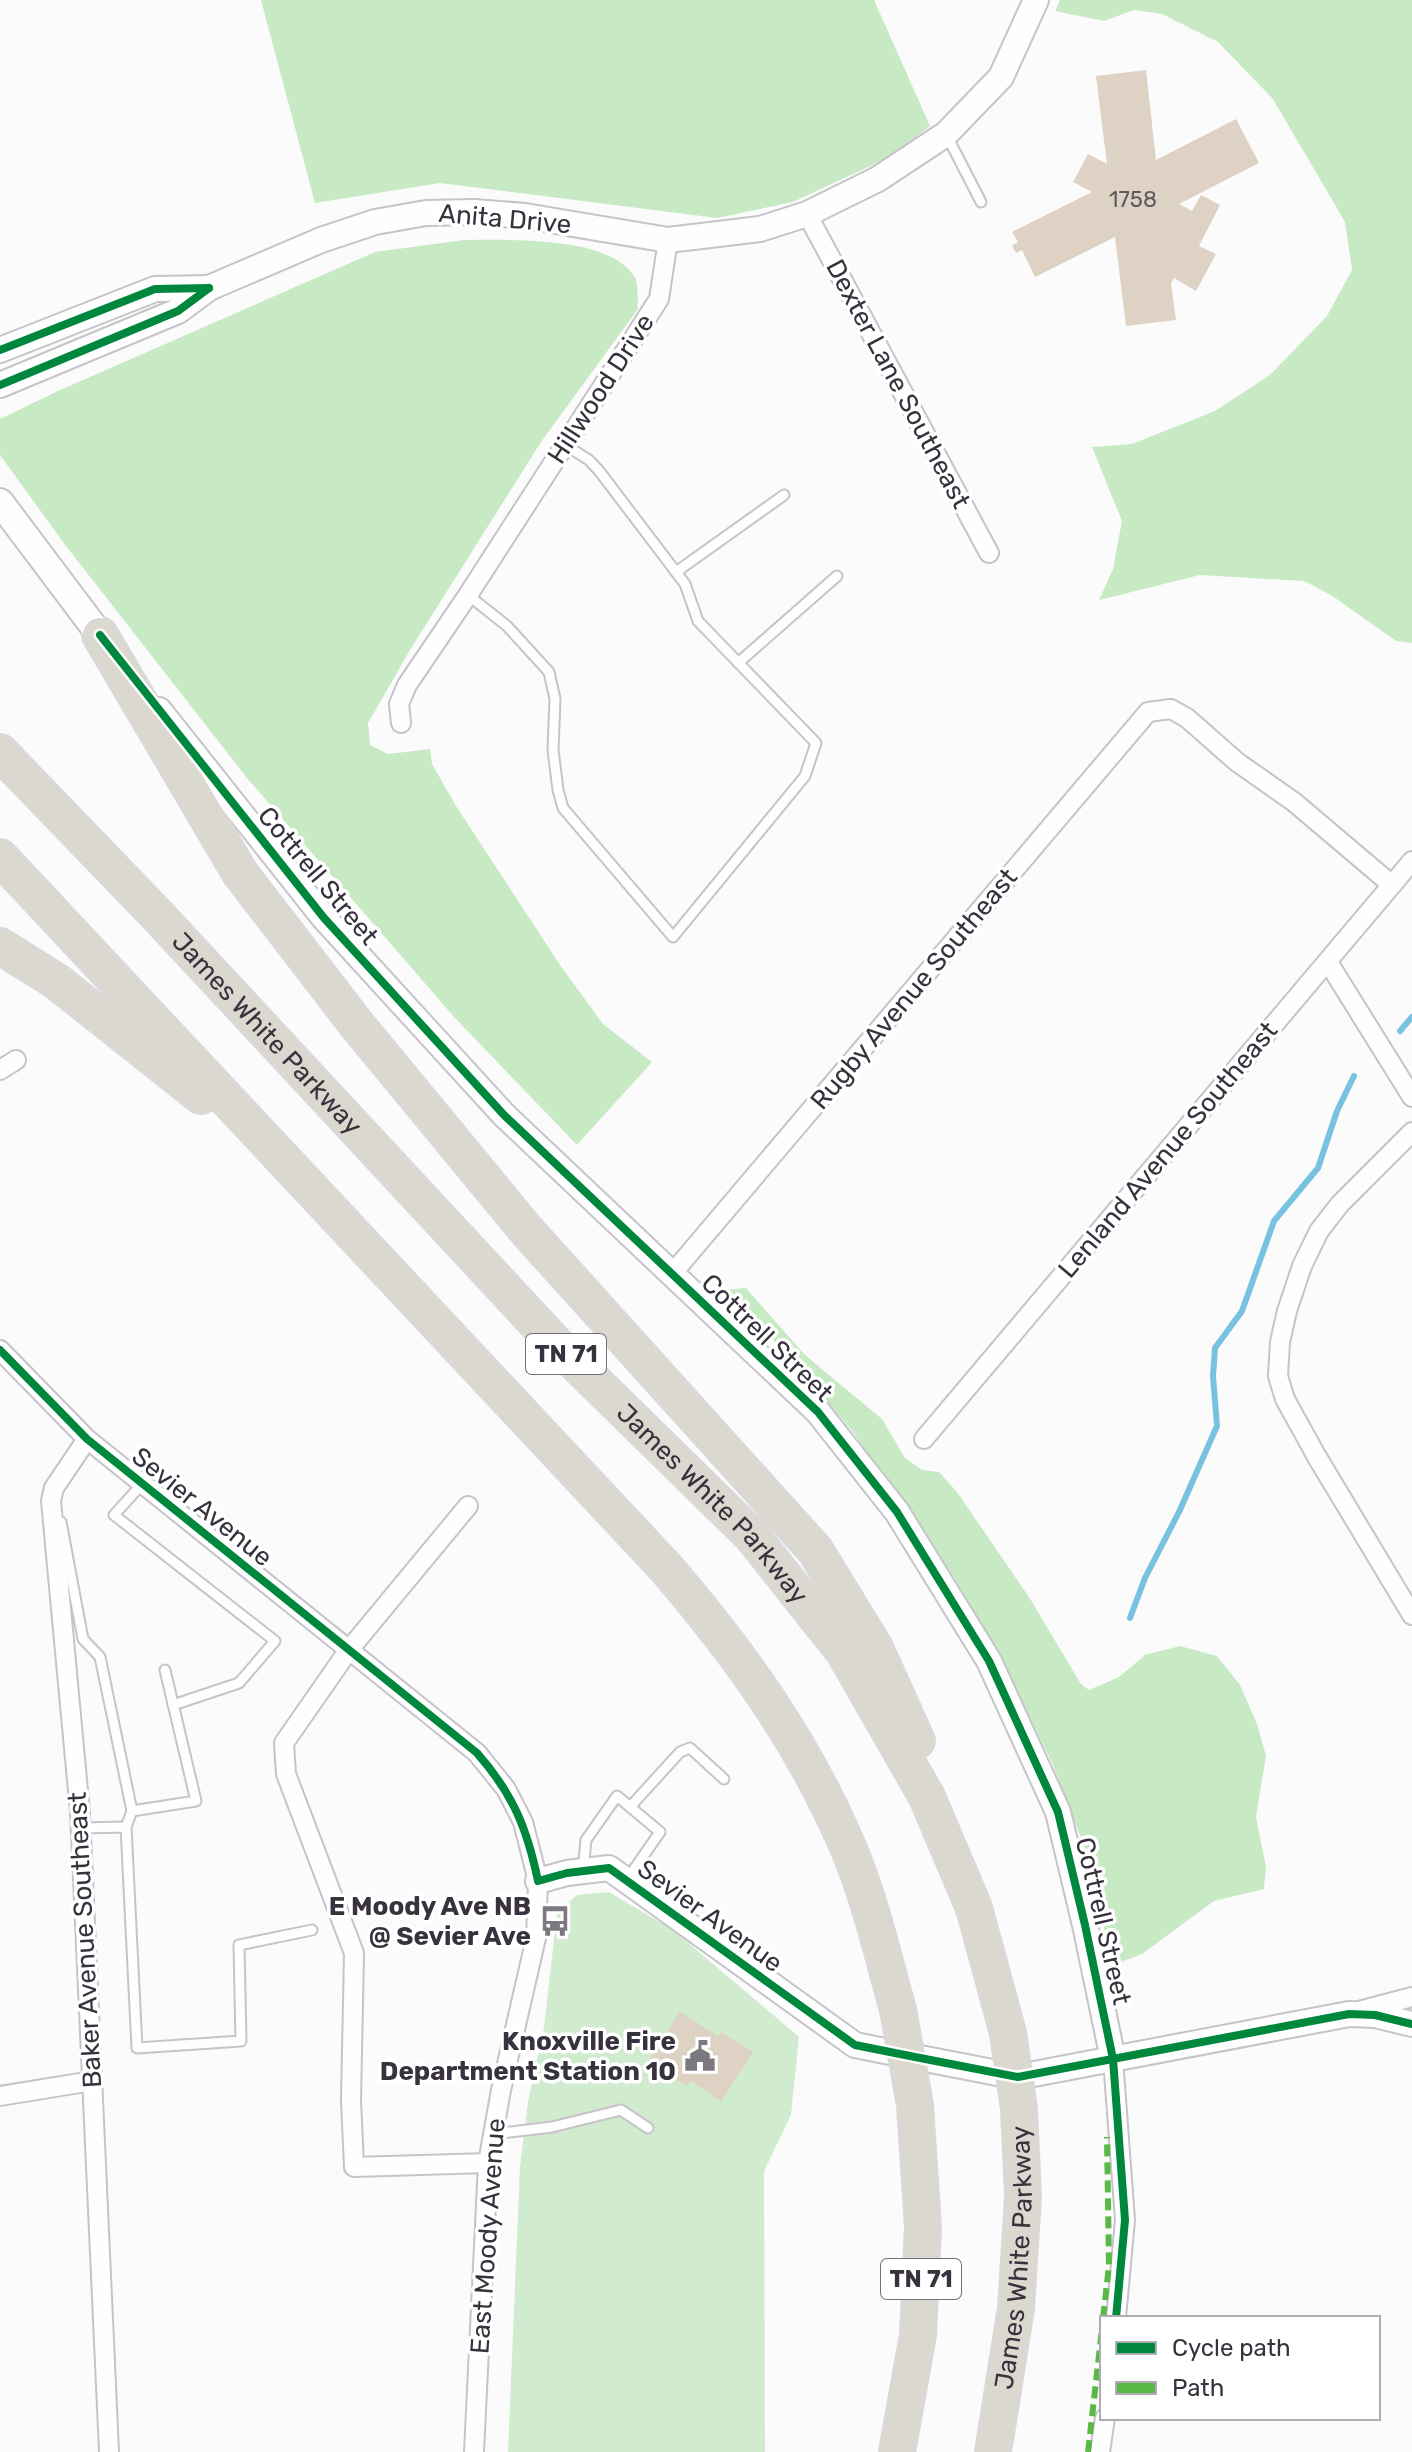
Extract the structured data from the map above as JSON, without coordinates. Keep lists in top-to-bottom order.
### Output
{
  "streets": {
    "highway": ["James White Parkway", "TN 71"],
    "main road": ["Cottrell Street"],
    "street": [
      "Anita Drive",
      "Dexter Lane Southeast",
      "Hillwood Drive",
      "Rugby Avenue Southeast",
      "Lenland Avenue Southeast",
      "Sevier Avenue",
      "Baker Avenue Southeast",
      "East Moody Avenue"
    ]
  },
  "crossings": [
    ["Anita Drive", "Hillwood Drive"],
    ["Cottrell Street", "Rugby Avenue Southeast"],
    ["Cottrell Street", "Sevier Avenue"],
    ["Rugby Avenue Southeast", "Lenland Avenue Southeast"],
    ["Sevier Avenue", "East Moody Avenue"]
  ],
  "places": {
    "bus stop": ["E Moody Ave NB @ Sevier Ave"],
    "public building": ["Knoxville Fire Department Station 10"]
  },
  "house_numbers": ["1758"],
  "legend": ["Cycle path", "Path"]
}
